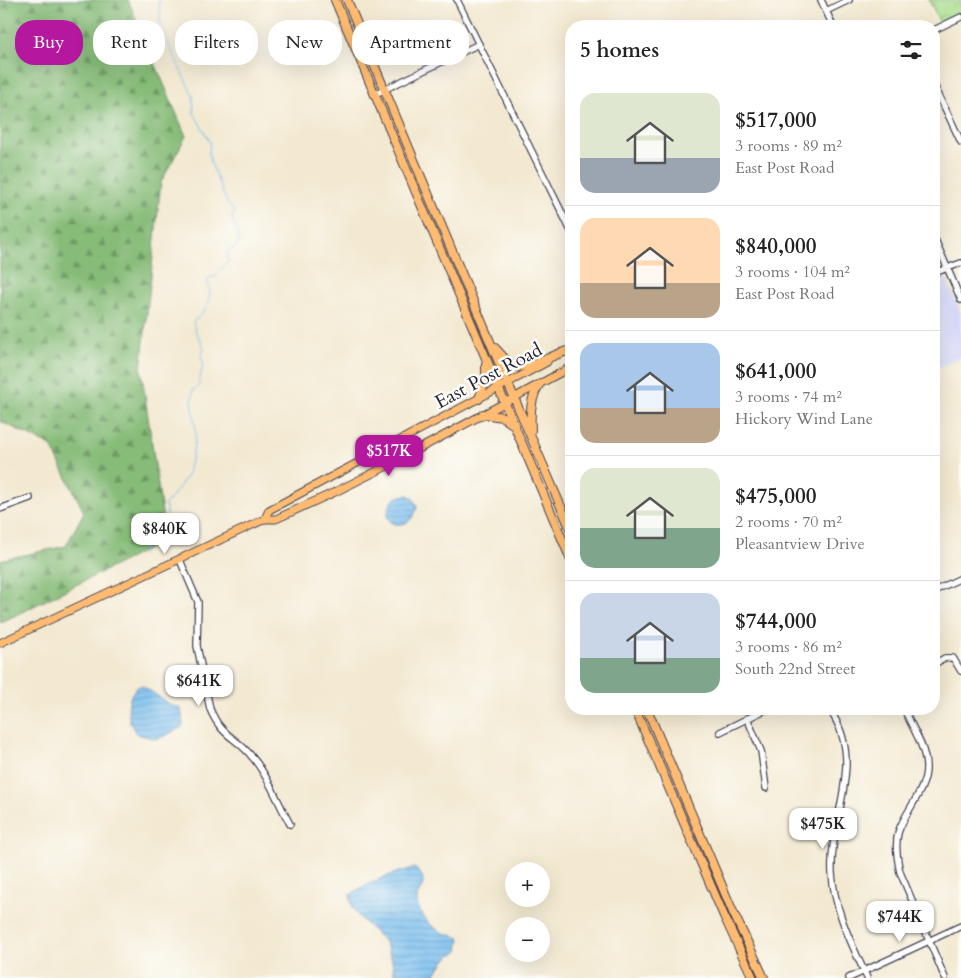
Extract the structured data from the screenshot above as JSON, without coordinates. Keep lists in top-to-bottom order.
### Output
{
  "streets": {
    "main road": ["East Post Road"]
  },
  "page": {
    "chip": [
      "Buy",
      "Rent",
      "Filters",
      "New",
      "Apartment"
    ],
    "heading": "5 homes",
    "list": [
      {
        "name": "$517,000",
        "note": "3 rooms · 89 m² · East Post Road"
      },
      {
        "name": "$840,000",
        "note": "3 rooms · 104 m² · East Post Road"
      },
      {
        "name": "$641,000",
        "note": "3 rooms · 74 m² · Hickory Wind Lane"
      },
      {
        "name": "$475,000",
        "note": "2 rooms · 70 m² · Pleasantview Drive"
      },
      {
        "name": "$744,000",
        "note": "3 rooms · 86 m² · South 22nd Street"
      }
    ],
    "price": [
      "$517K",
      "$840K",
      "$641K",
      "$475K",
      "$744K"
    ],
    "map_buttons": ["+", "−"]
  }
}
